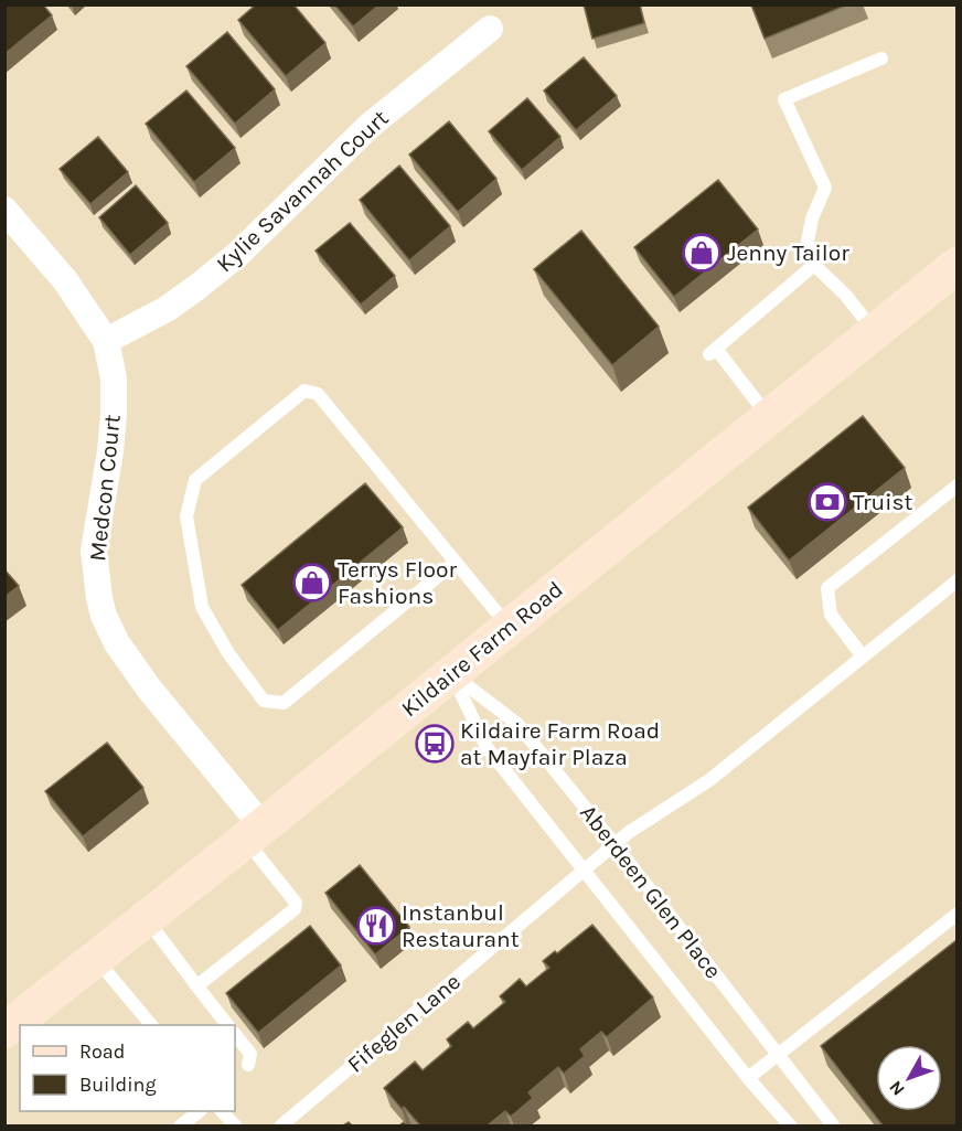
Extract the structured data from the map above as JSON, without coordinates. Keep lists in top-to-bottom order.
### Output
{
  "streets": {
    "main road": ["Kildaire Farm Road"],
    "street": ["Kylie Savannah Court", "Medcon Court"],
    "lane": ["Aberdeen Glen Place", "Fifeglen Lane"]
  },
  "crossings": [
    ["Kylie Savannah Court", "Medcon Court"],
    ["Medcon Court", "Kildaire Farm Road"],
    ["Kildaire Farm Road", "Aberdeen Glen Place"],
    ["Aberdeen Glen Place", "Fifeglen Lane"]
  ],
  "places": {
    "shop": ["Jenny Tailor", "Terrys Floor Fashions"],
    "bank": ["Truist"],
    "bus stop": ["Kildaire Farm Road at Mayfair Plaza"],
    "restaurant": ["Instanbul Restaurant"]
  },
  "legend": ["Road", "Building"],
  "north": "bottom left"
}
